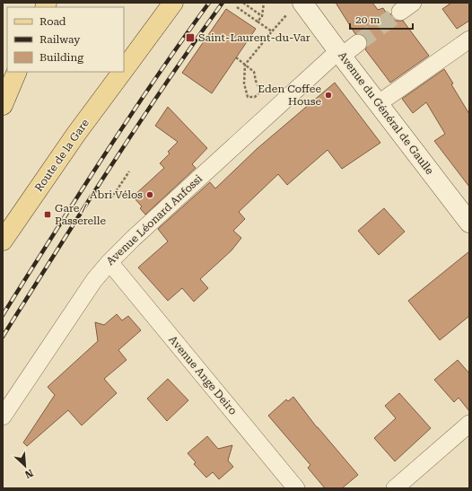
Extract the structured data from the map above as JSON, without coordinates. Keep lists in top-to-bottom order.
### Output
{
  "streets": {
    "main road": ["Avenue du Général de Gaulle", "Route de la Gare"],
    "street": ["Avenue Léonard Anfossi", "Avenue Ange Deiro"]
  },
  "crossings": [
    ["Avenue du Général de Gaulle", "Avenue Léonard Anfossi"],
    ["Avenue Léonard Anfossi", "Avenue Ange Deiro"]
  ],
  "places": {
    "transit": ["Saint-Laurent-du-Var", "Gare / Passerelle"],
    "other": ["Eden Coffee House", "Abri Vélos"]
  },
  "legend": ["Road", "Railway", "Building"],
  "scale_bar": "20 m",
  "north": "bottom right"
}
